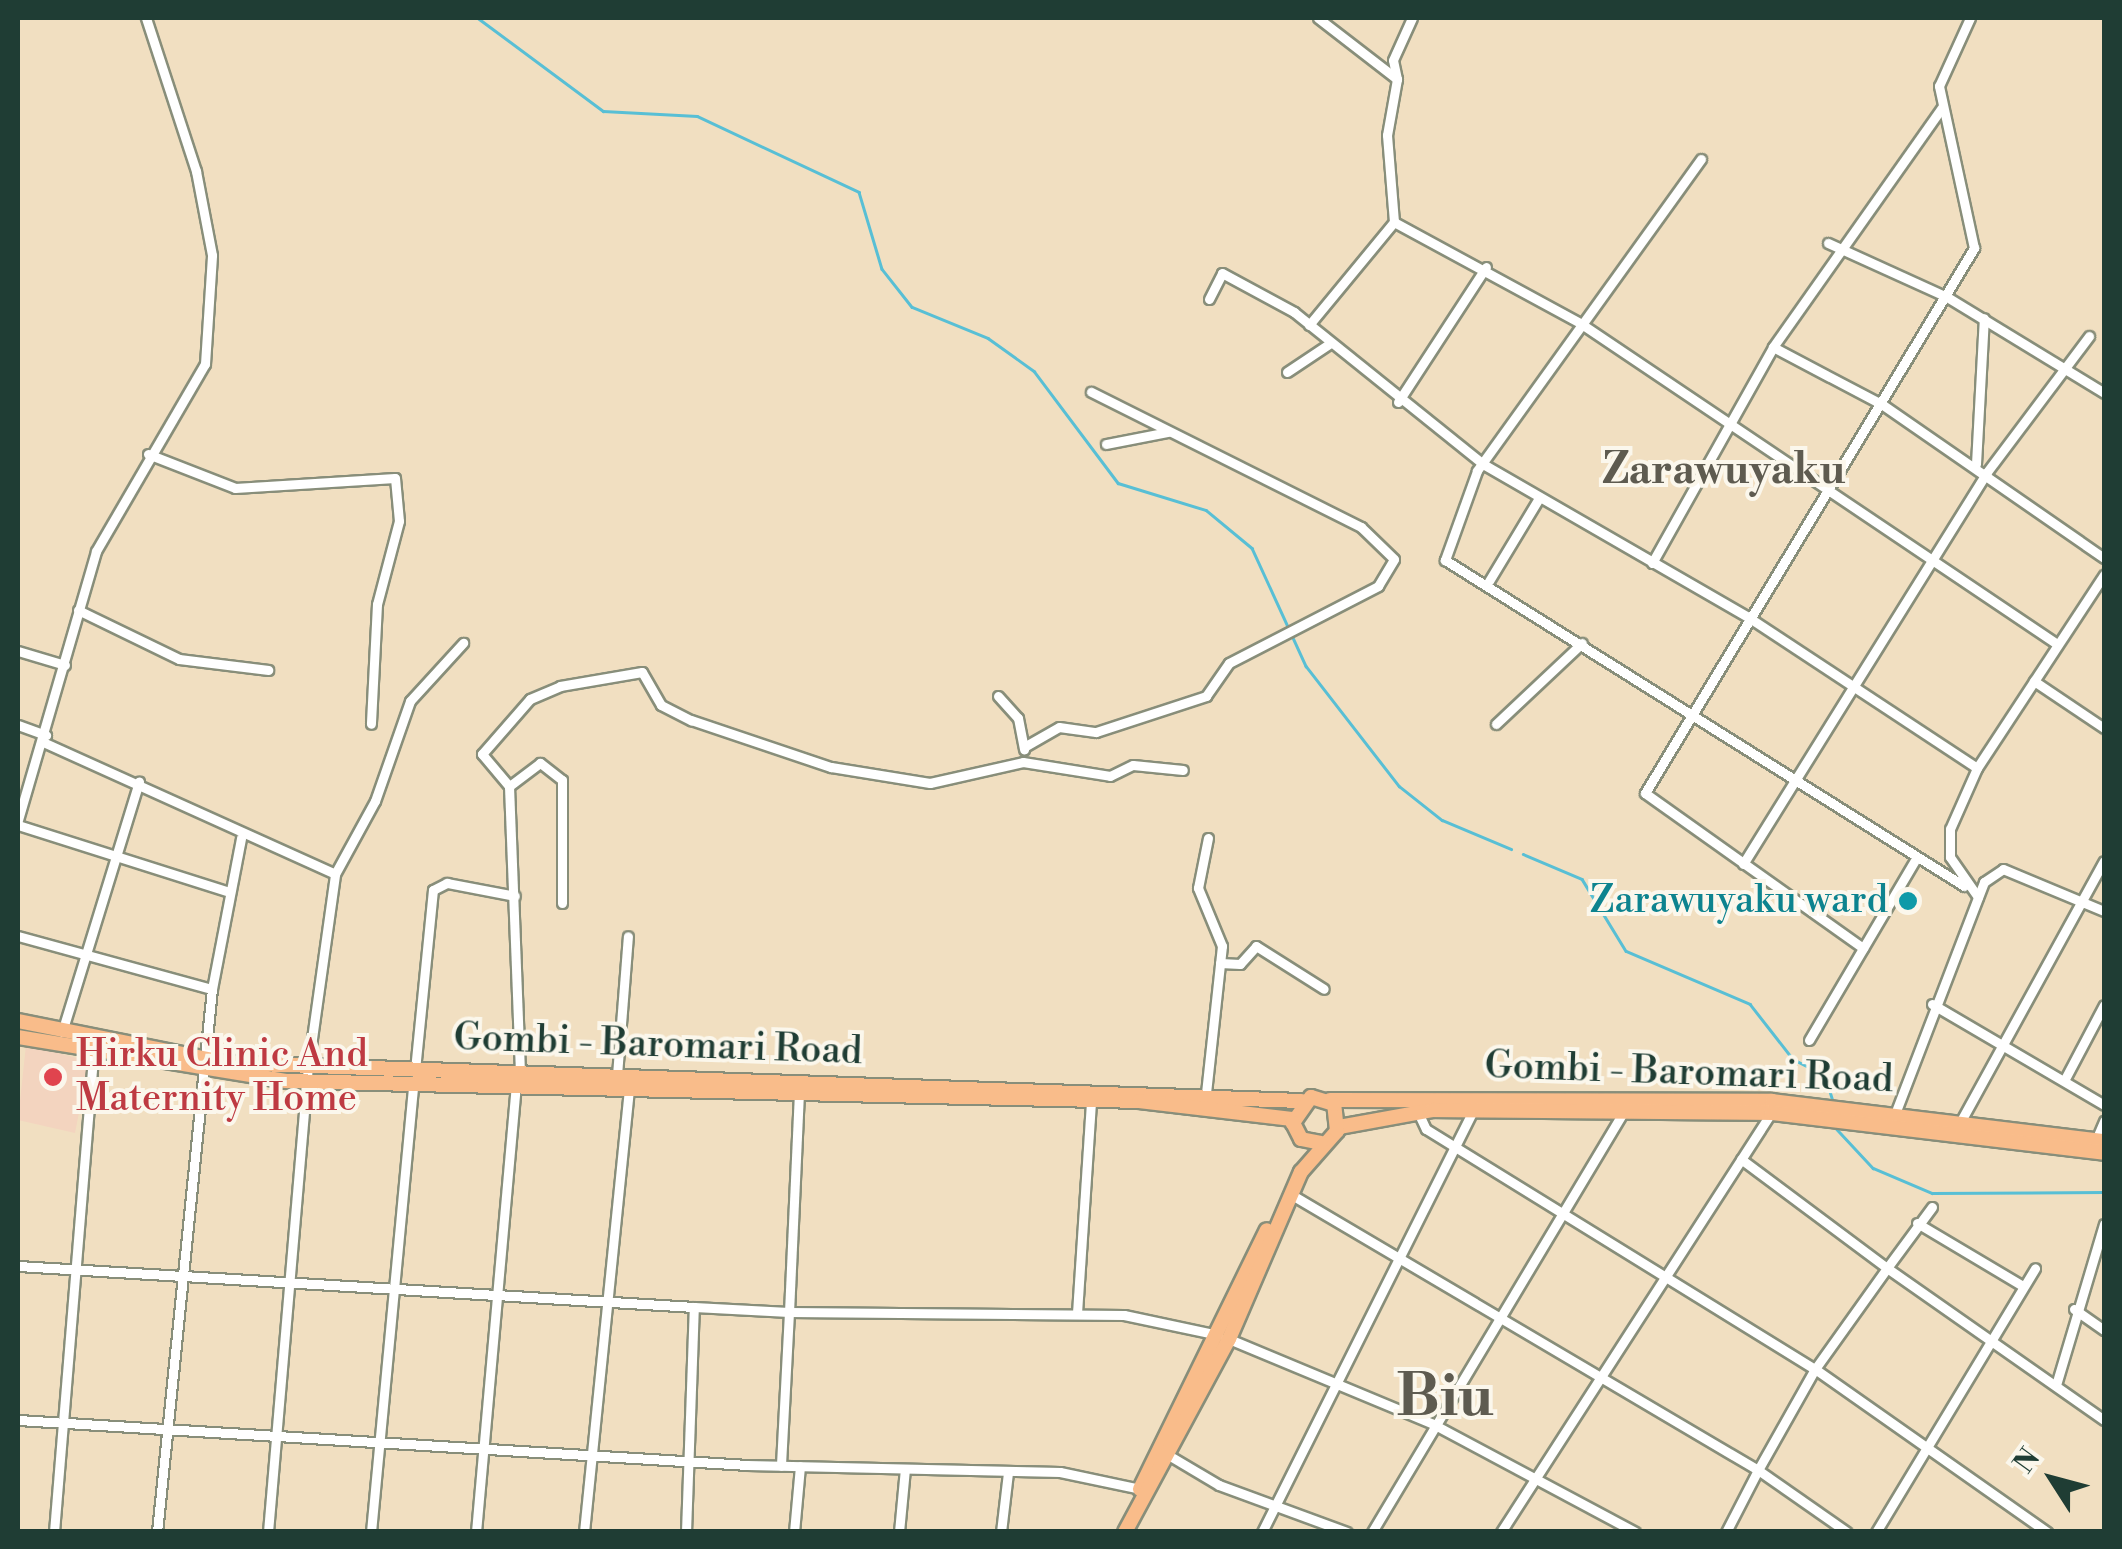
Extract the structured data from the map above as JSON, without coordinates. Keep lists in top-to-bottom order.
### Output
{
  "streets": {
    "main road": ["Gombi - Baromari Road"]
  },
  "districts": ["Zarawuyaku", "Biu"],
  "places": ["Zarawuyaku ward", "Hirku Clinic And Maternity Home"],
  "north": "top left"
}
